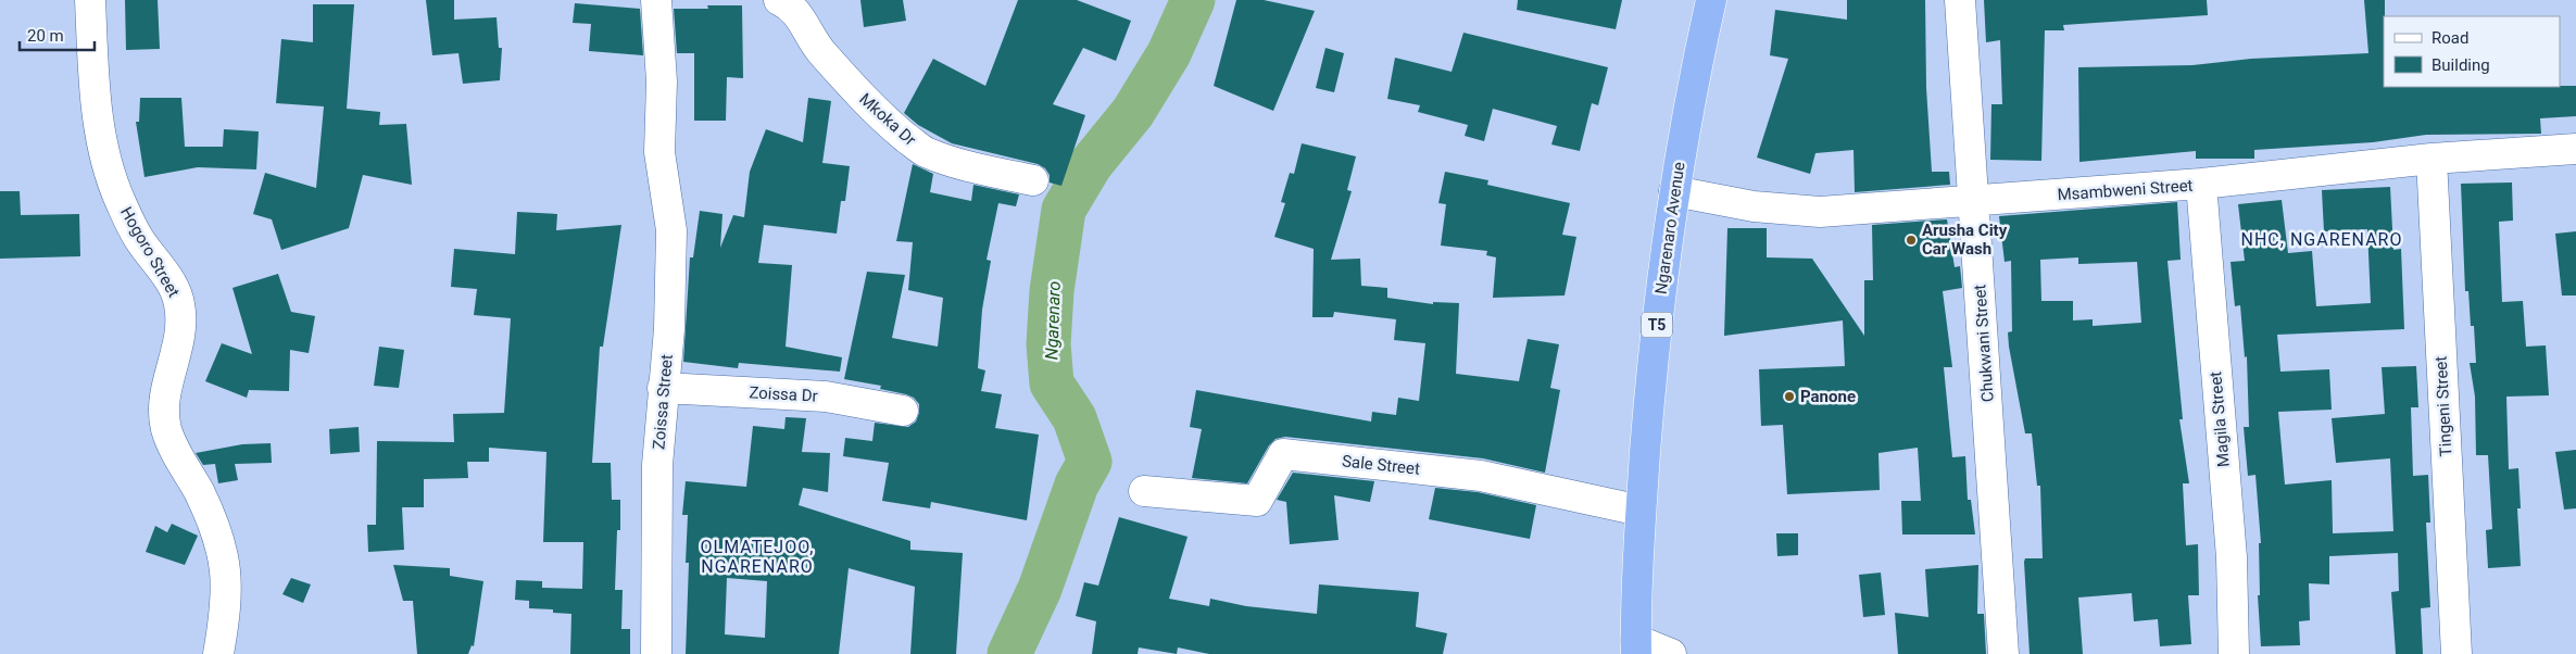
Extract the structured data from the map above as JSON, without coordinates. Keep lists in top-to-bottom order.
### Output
{
  "streets": {
    "highway": ["Ngarenaro Avenue", "T5"],
    "street": [
      "Mkoka Dr",
      "Msambweni Street",
      "Hogoro Street",
      "Chukwani Street",
      "Zoissa Dr",
      "Zoissa Street",
      "Tingeni Street",
      "Magila Street",
      "Sale Street"
    ]
  },
  "crossings": [
    ["Msambweni Street", "Ngarenaro Avenue"],
    ["Msambweni Street", "Chukwani Street"],
    ["Msambweni Street", "Tingeni Street"],
    ["Msambweni Street", "Magila Street"],
    ["Ngarenaro Avenue", "Sale Street"],
    ["Zoissa Dr", "Zoissa Street"]
  ],
  "districts": ["NHC, NGARENARO", "OLMATEJOO, NGARENARO"],
  "water": ["Ngarenaro"],
  "places": ["Arusha City Car Wash", "Panone"],
  "legend": ["Road", "Building"],
  "scale_bar": "20 m"
}
